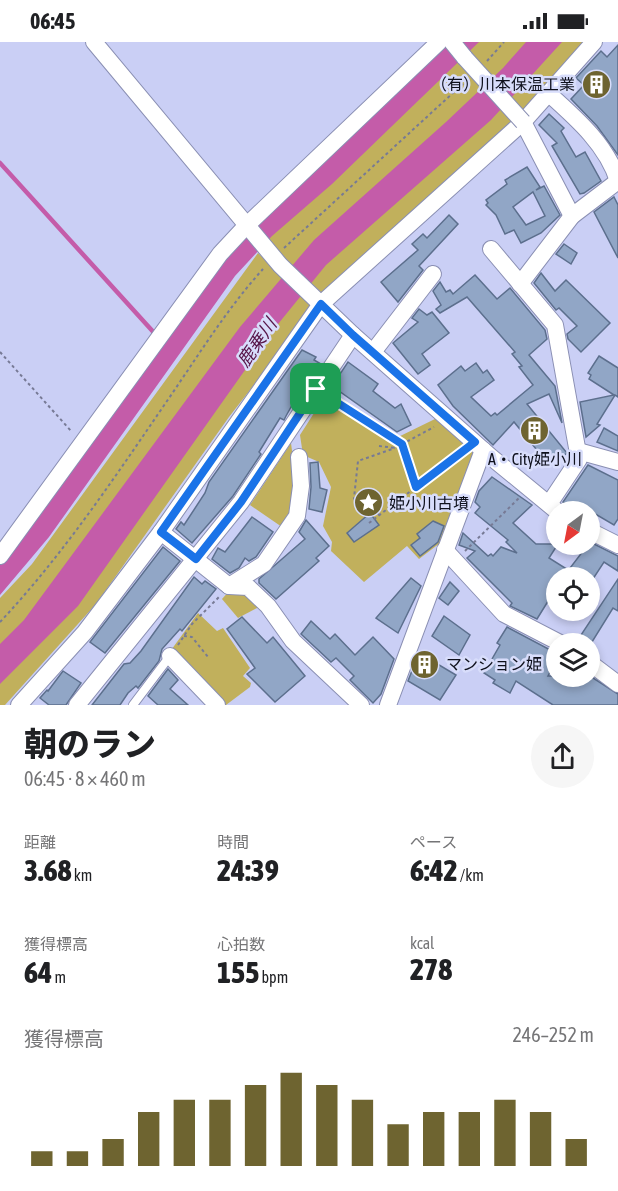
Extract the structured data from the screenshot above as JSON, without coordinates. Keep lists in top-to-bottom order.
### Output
{
  "water": ["鹿乗川"],
  "places": {
    "building": ["（有）川本保温工業", "A・City姫小川", "マンション姫"],
    "place": ["姫小川古墳"]
  },
  "north": "bottom left",
  "page": {
    "status": "06:45",
    "heading": ["朝のラン", "06:45 · 8 × 460 m"],
    "stats": [
      ["距離", "3.68 km"],
      ["時間", "24:39"],
      ["ペース", "6:42 /km"],
      ["獲得標高", "64 m"],
      ["心拍数", "155 bpm"],
      ["kcal", "278"]
    ],
    "chart": ["獲得標高", "246–252 m"]
  }
}
